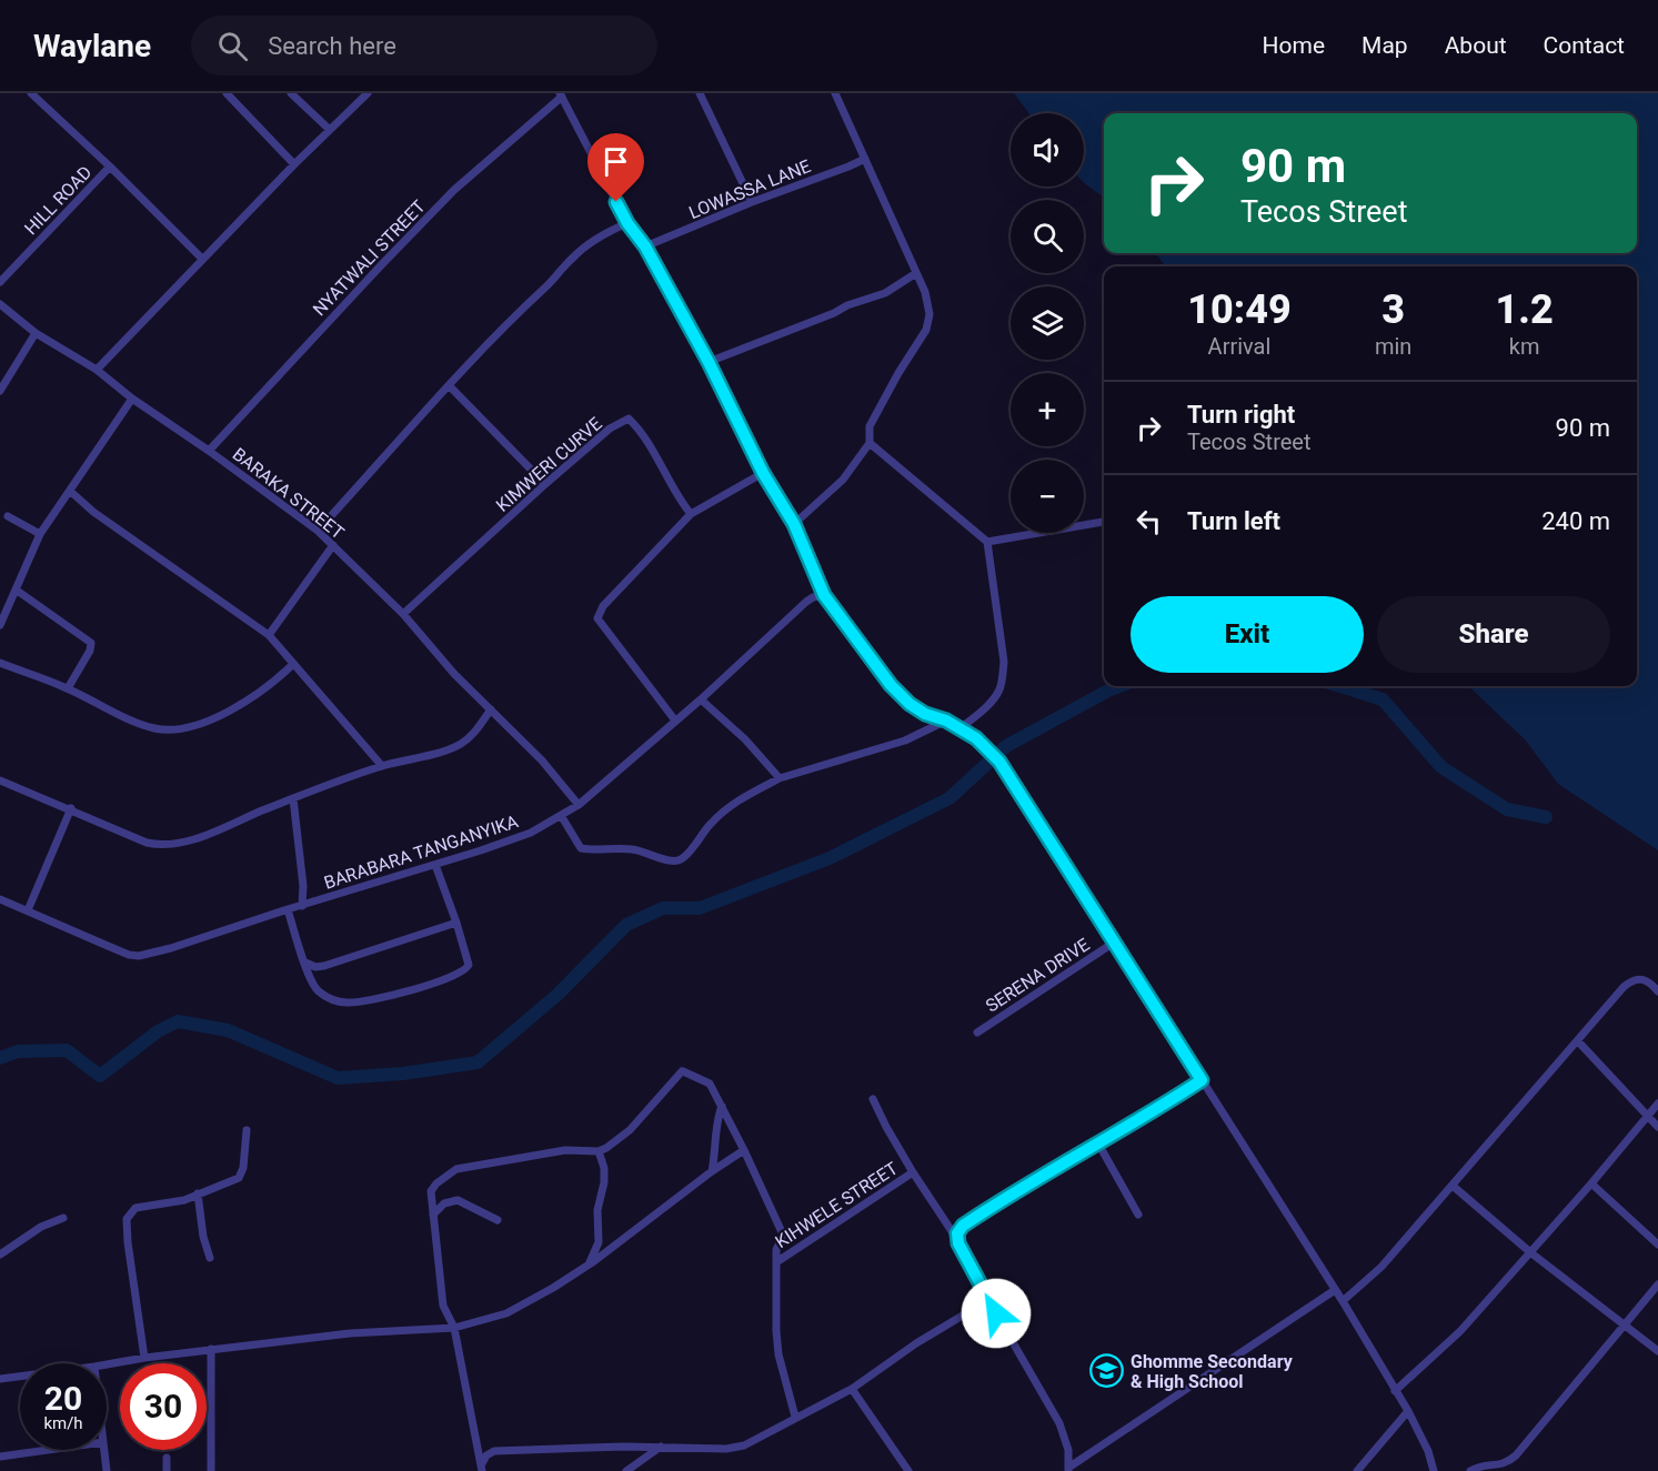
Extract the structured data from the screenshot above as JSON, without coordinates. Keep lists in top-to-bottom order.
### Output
{
  "streets": {
    "street": [
      "LOWASSA LANE",
      "HILL ROAD",
      "NYATWALI STREET",
      "KIMWERI CURVE",
      "BARAKA STREET",
      "BARABARA TANGANYIKA",
      "SERENA DRIVE",
      "KIHWELE STREET"
    ]
  },
  "crossings": [
    ["NYATWALI STREET", "BARAKA STREET"],
    ["KIMWERI CURVE", "BARAKA STREET"],
    ["BARAKA STREET", "BARABARA TANGANYIKA"]
  ],
  "places": {
    "school or university": ["Ghomme Secondary & High School"]
  },
  "page": {
    "header": "Waylane",
    "search": "Search here",
    "nav": [
      "Home",
      "Map",
      "About",
      "Contact"
    ],
    "map_buttons": ["+", "−"],
    "turn": ["90 m", "Tecos Street"],
    "eta": [
      "10:49",
      "Arrival",
      "3",
      "min",
      "1.2",
      "km"
    ],
    "list": [
      {
        "name": "Turn right",
        "note": "Tecos Street",
        "value": "90 m"
      },
      {
        "name": "Turn left",
        "value": "240 m"
      }
    ],
    "buttons": ["Exit", "Share"],
    "speed": "20 km/h",
    "limit": "30"
  }
}
